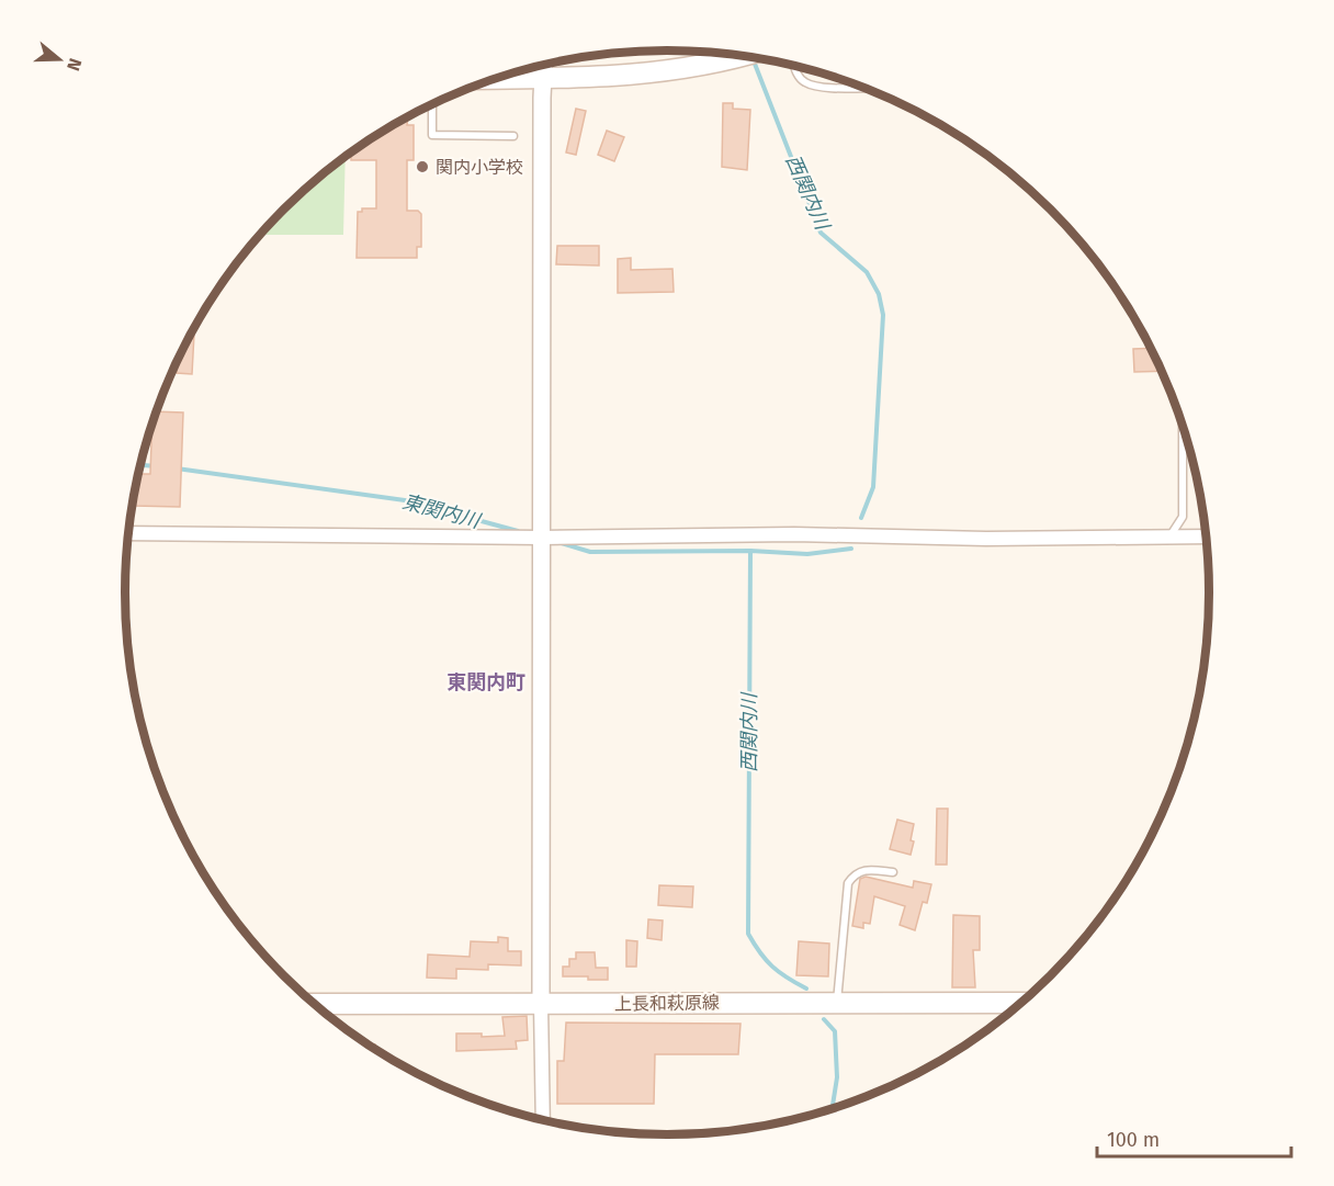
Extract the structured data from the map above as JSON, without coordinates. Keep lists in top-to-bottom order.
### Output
{
  "streets": {
    "main road": ["上長和萩原線"]
  },
  "districts": ["東関内町"],
  "water": ["西関内川", "東関内川"],
  "places": ["関内小学校"],
  "scale_bar": "100 m",
  "north": "right"
}
